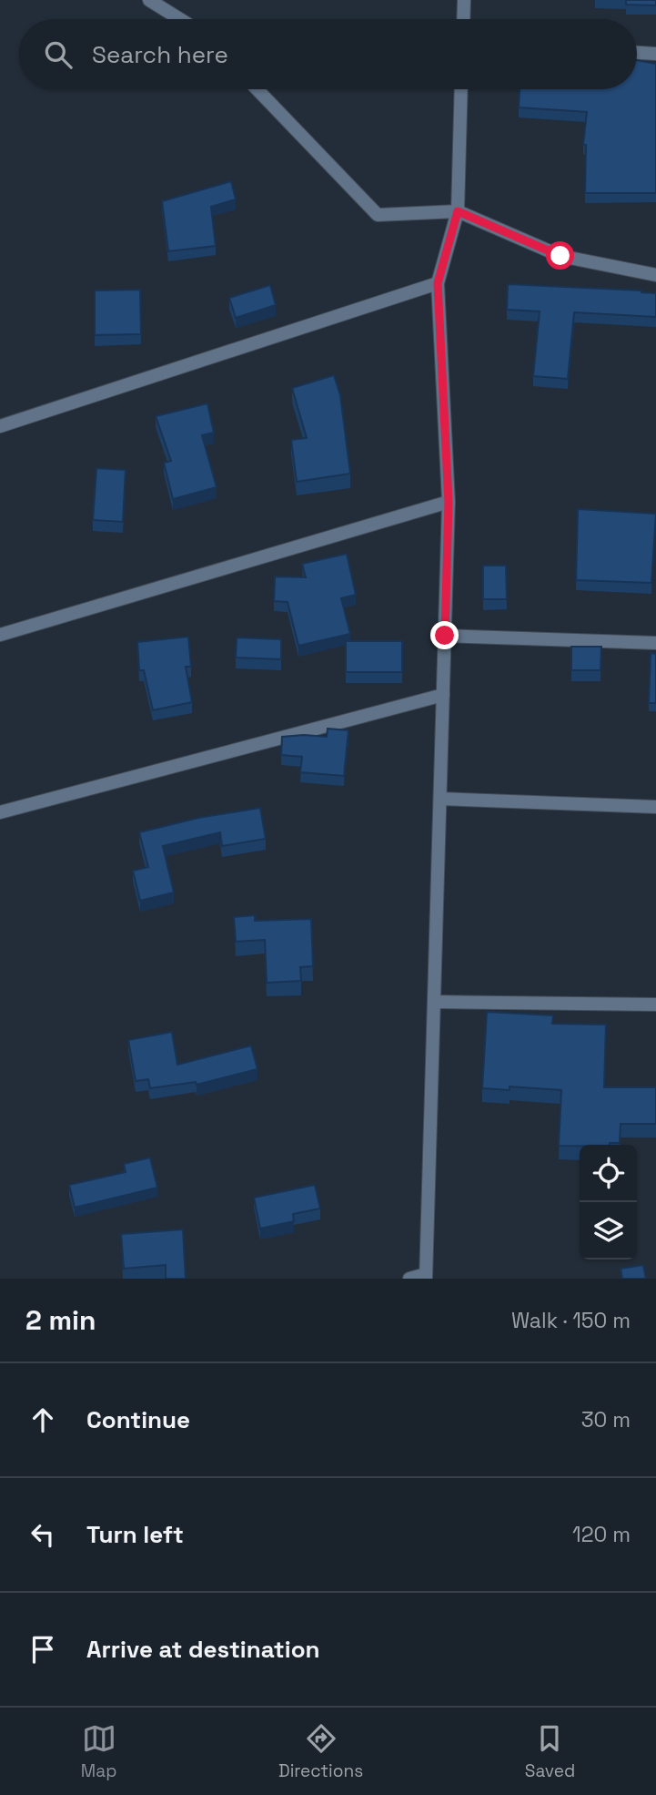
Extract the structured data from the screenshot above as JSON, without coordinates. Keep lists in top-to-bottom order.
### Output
{
  "page": {
    "search": "Search here",
    "heading": ["2 min", "Walk · 150 m"],
    "list": [
      ["Continue", "30 m"],
      ["Turn left", "120 m"],
      "Arrive at destination"
    ],
    "nav": ["Map", "Directions", "Saved"]
  }
}
